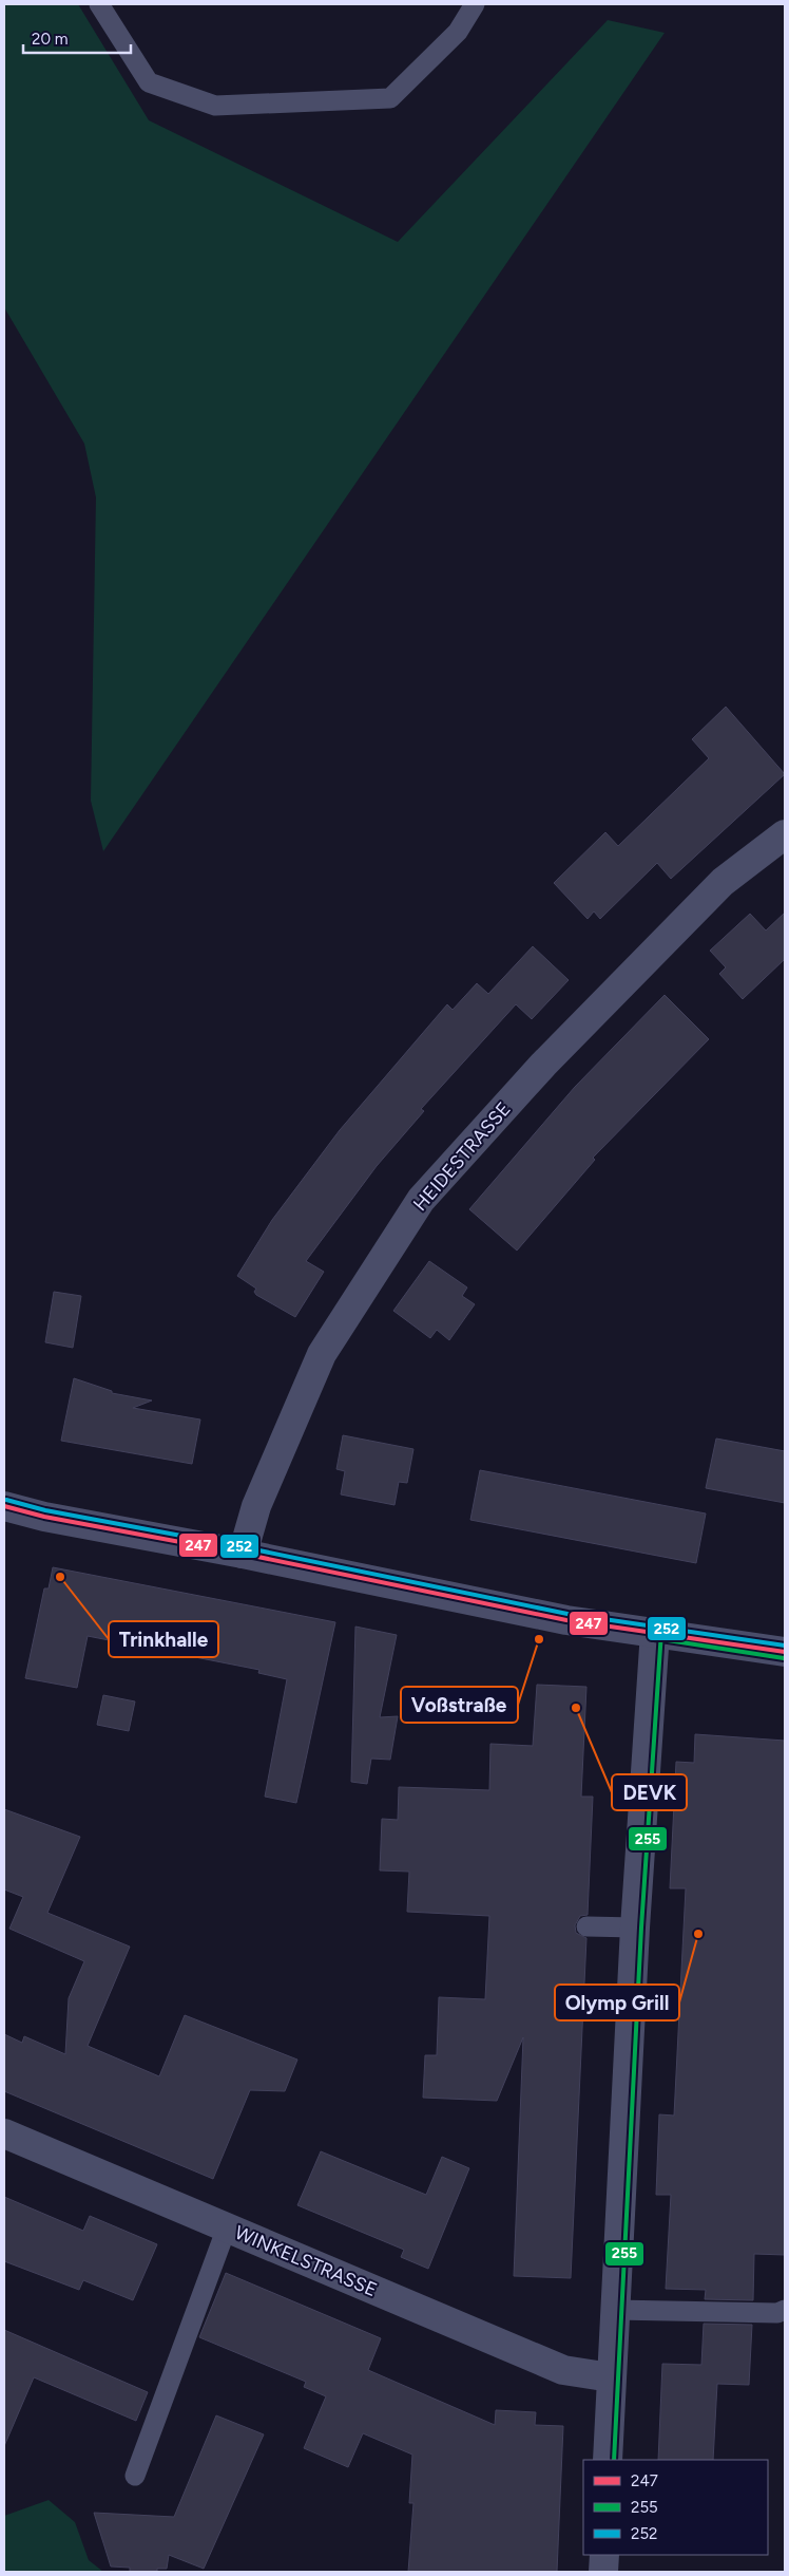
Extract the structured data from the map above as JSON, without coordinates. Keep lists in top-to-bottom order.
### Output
{
  "streets": {
    "street": ["HEIDESTRASSE", "WINKELSTRASSE"]
  },
  "places": [
    "Trinkhalle",
    "Voßstraße",
    "DEVK",
    "Olymp Grill"
  ],
  "lines": ["transit line 252", "transit line 247", "transit line 255"],
  "legend": ["247", "255", "252"],
  "scale_bar": "20 m"
}
